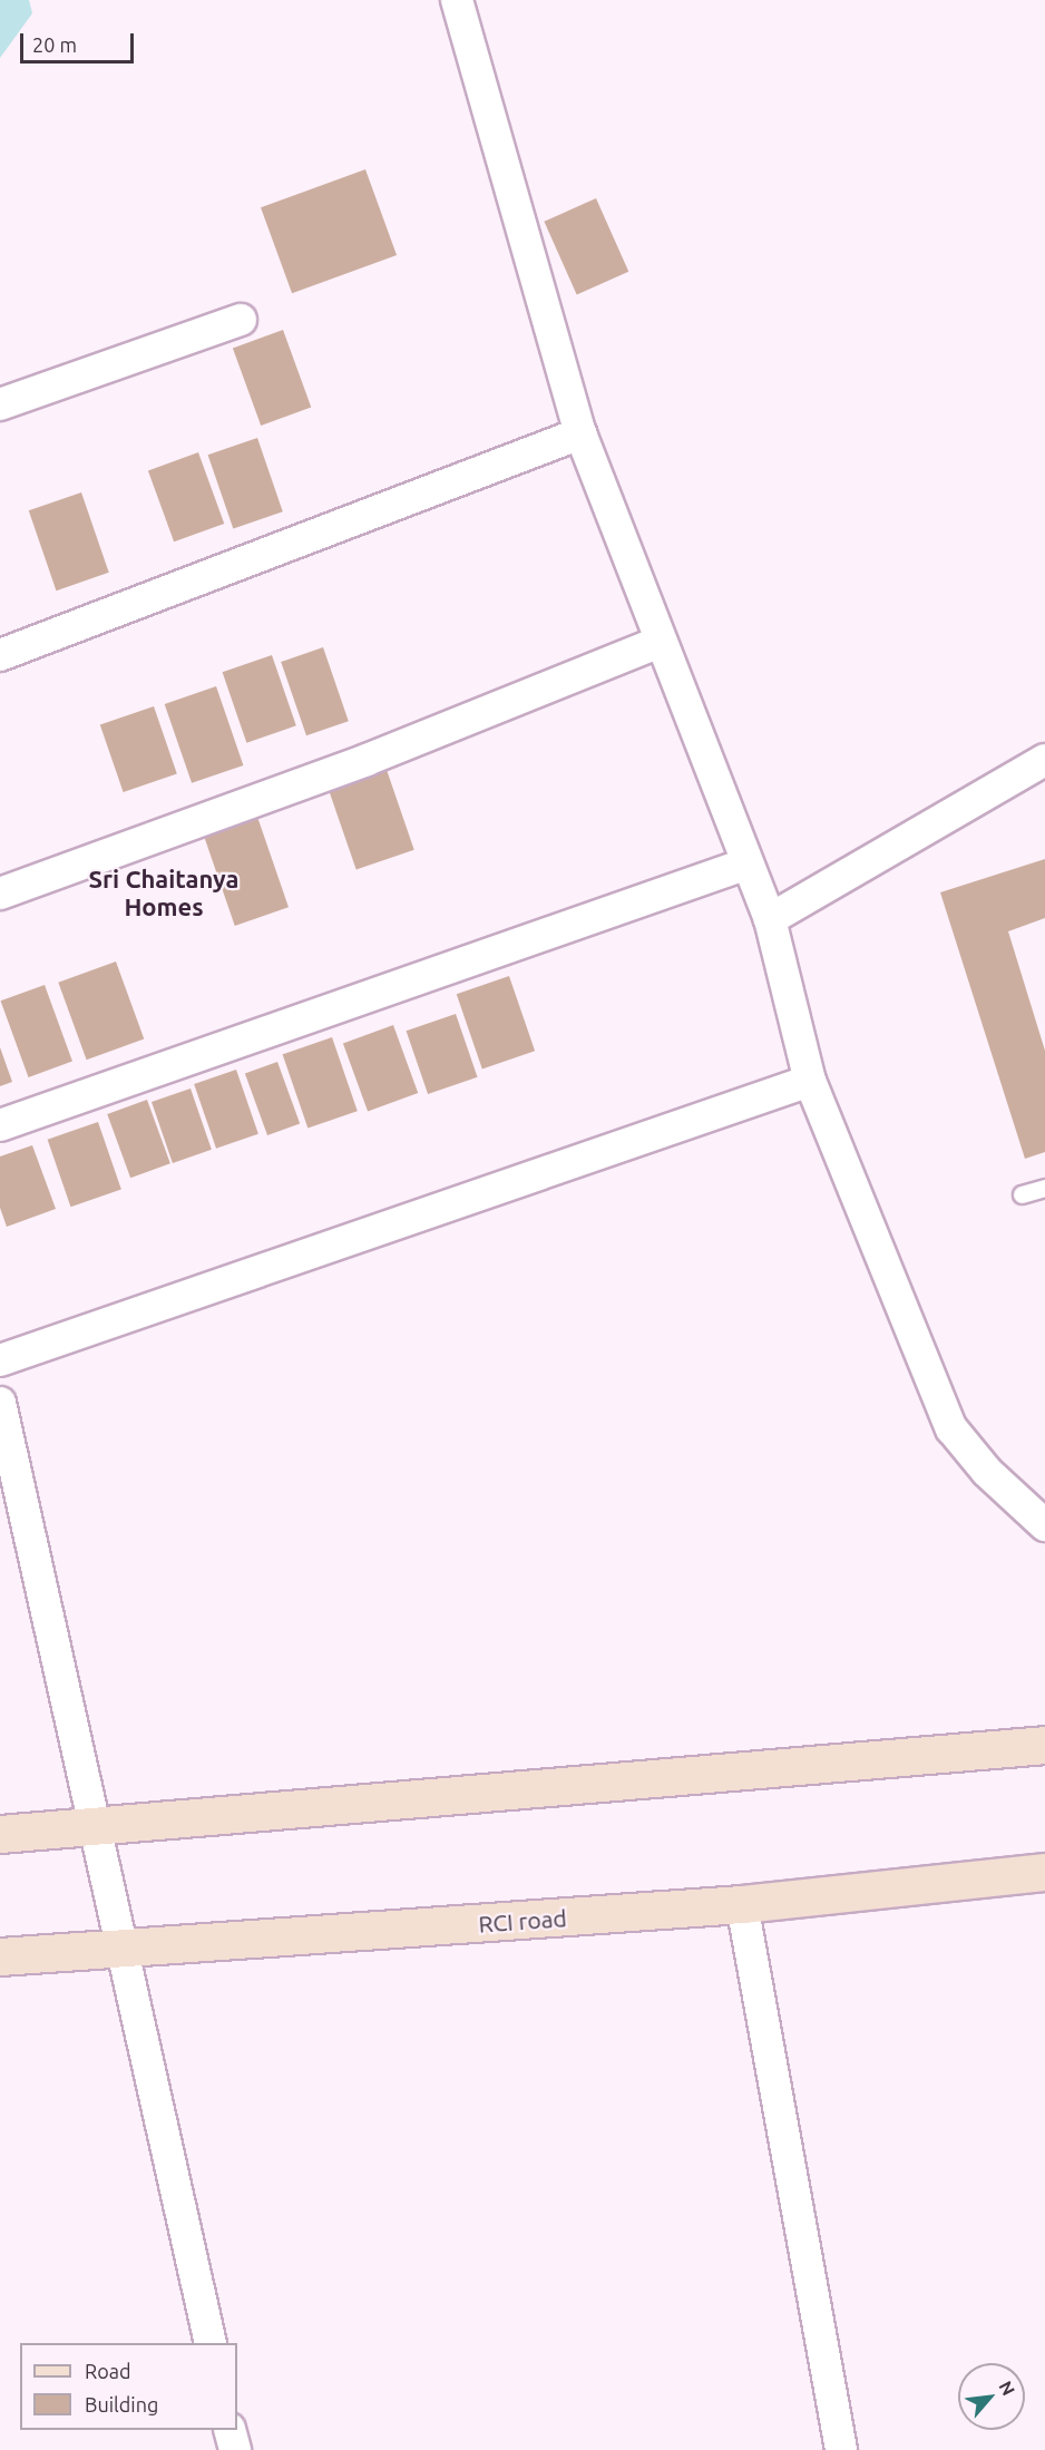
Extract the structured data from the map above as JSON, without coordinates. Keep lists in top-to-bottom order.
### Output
{
  "streets": {
    "main road": ["RCI road"]
  },
  "districts": ["Sri Chaitanya Homes"],
  "legend": ["Road", "Building"],
  "scale_bar": "20 m",
  "north": "top right"
}
